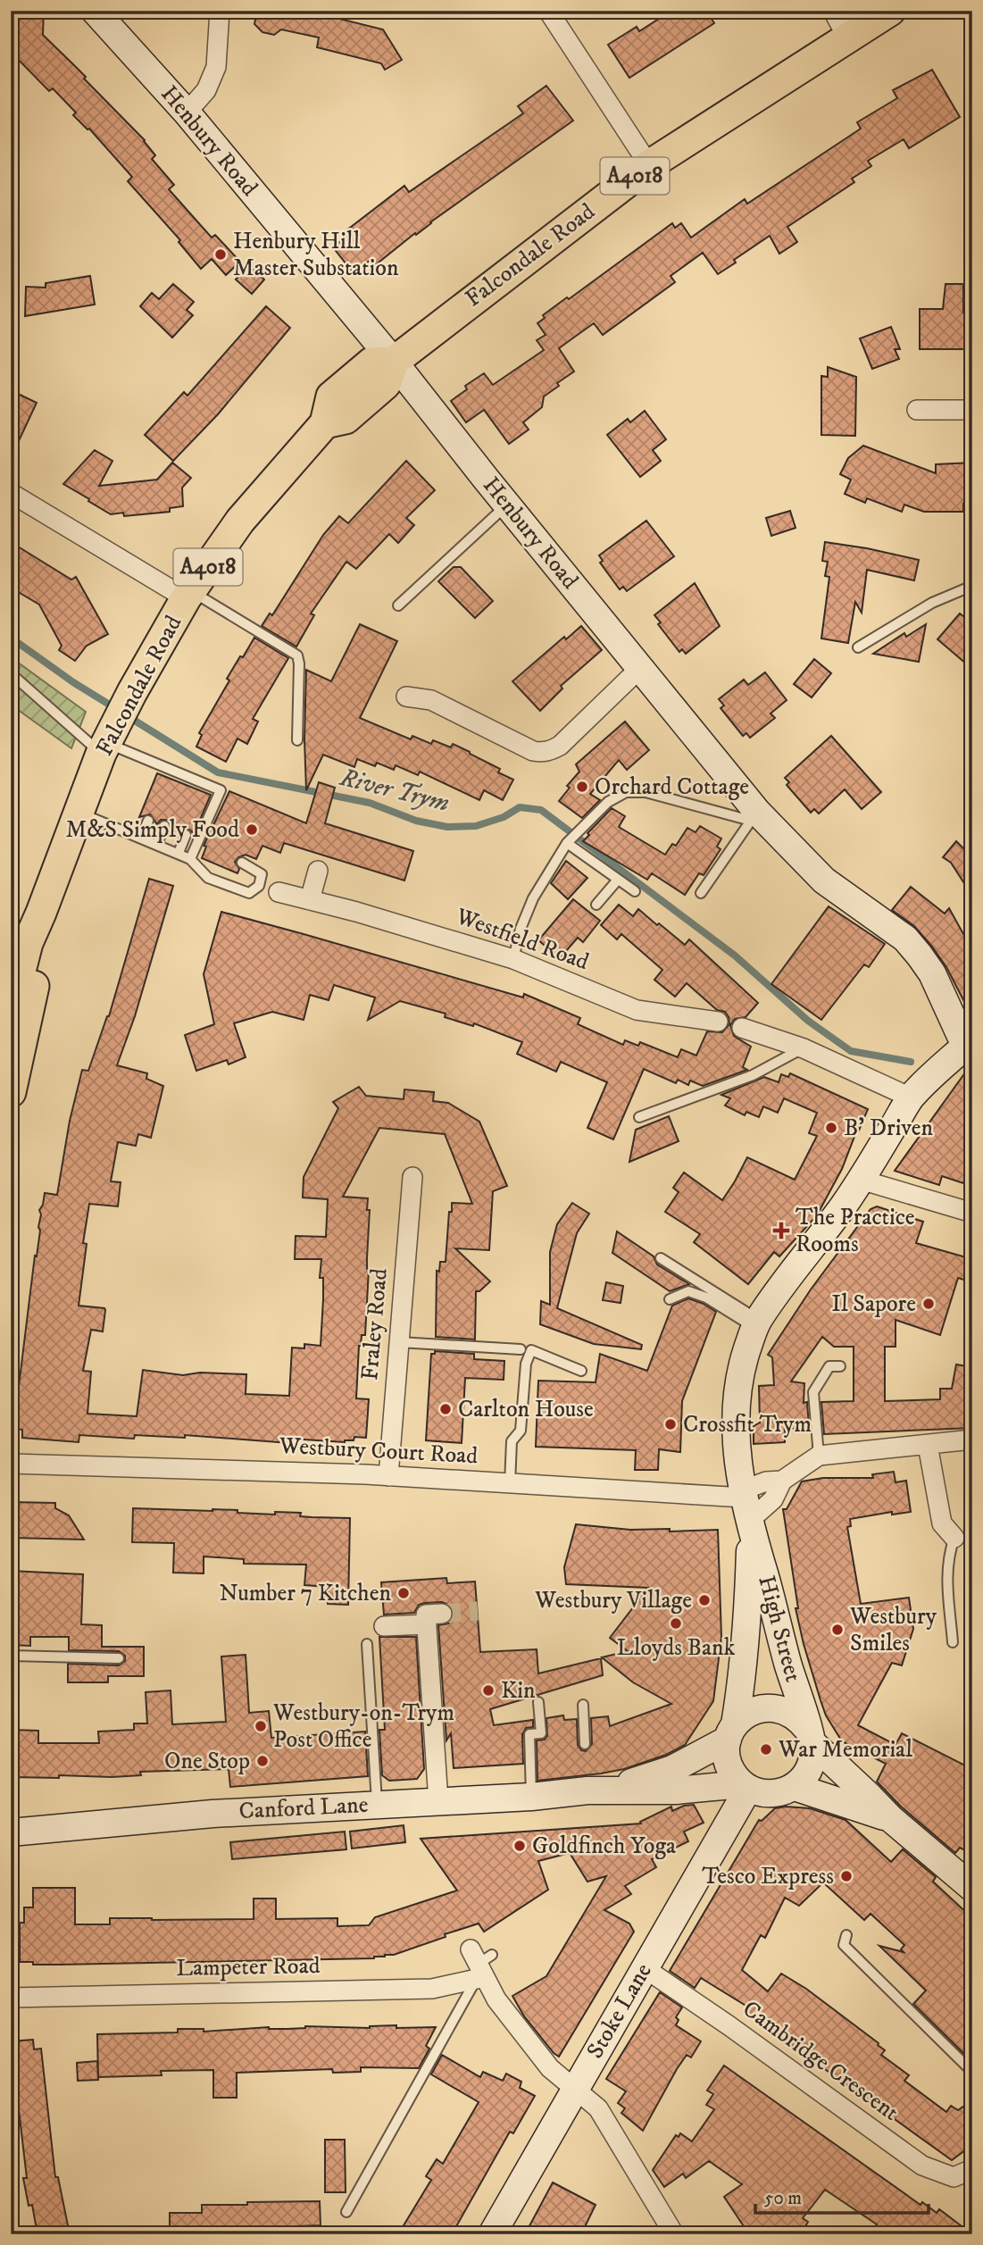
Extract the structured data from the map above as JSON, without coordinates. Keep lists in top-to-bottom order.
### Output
{
  "streets": {
    "main road": [
      "Henbury Road",
      "A4018",
      "Falcondale Road",
      "High Street",
      "Canford Lane",
      "Stoke Lane"
    ],
    "street": [
      "Westfield Road",
      "Fraley Road",
      "Westbury Court Road",
      "Lampeter Road",
      "Cambridge Crescent"
    ]
  },
  "crossings": [
    ["Henbury Road", "Falcondale Road"],
    ["Henbury Road", "High Street"],
    ["Fraley Road", "Westbury Court Road"],
    ["Westbury Court Road", "High Street"],
    ["High Street", "Canford Lane"],
    ["High Street", "Stoke Lane"],
    ["Canford Lane", "Stoke Lane"],
    ["Stoke Lane", "Cambridge Crescent"]
  ],
  "water": ["River Trym"],
  "places": {
    "other": [
      "Henbury Hill Master Substation",
      "Orchard Cottage",
      "M&S Simply Food",
      "B' Driven",
      "Il Sapore",
      "Carlton House",
      "Crossfit Trym",
      "Number 7 Kitchen",
      "Westbury Village",
      "Lloyds Bank",
      "Westbury Smiles",
      "Kin",
      "Westbury-on-Trym Post Office",
      "War Memorial",
      "One Stop",
      "Goldfinch Yoga",
      "Tesco Express"
    ],
    "health": ["The Practice Rooms"]
  },
  "scale_bar": "50 m"
}
